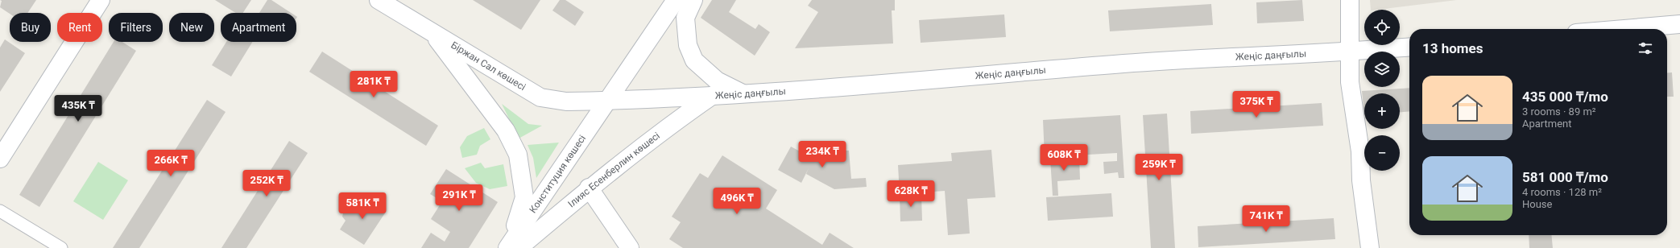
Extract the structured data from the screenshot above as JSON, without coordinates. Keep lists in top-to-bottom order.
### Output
{
  "streets": {
    "main road": [
      "Жеңіс даңғылы",
      "Біржан Сал көшесі",
      "Ілияс Есенберлин көшесі",
      "Конституция көшесі"
    ]
  },
  "crossings": [
    ["Жеңіс даңғылы", "Біржан Сал көшесі"],
    ["Жеңіс даңғылы", "Ілияс Есенберлин көшесі"],
    ["Жеңіс даңғылы", "Конституция көшесі"],
    ["Біржан Сал көшесі", "Конституция көшесі"],
    ["Ілияс Есенберлин көшесі", "Конституция көшесі"]
  ],
  "page": {
    "map_buttons": ["+", "−"],
    "chip": [
      "Buy",
      "Rent",
      "Filters",
      "New",
      "Apartment"
    ],
    "heading": "13 homes",
    "list": [
      {
        "name": "435 000 ₸/mo",
        "note": "3 rooms · 89 m² · Apartment"
      },
      {
        "name": "581 000 ₸/mo",
        "note": "4 rooms · 128 m² · House"
      }
    ],
    "price": [
      "281K ₸",
      "375K ₸",
      "435K ₸",
      "234K ₸",
      "608K ₸",
      "266K ₸",
      "259K ₸",
      "252K ₸",
      "628K ₸",
      "291K ₸",
      "496K ₸",
      "581K ₸",
      "741K ₸"
    ]
  }
}
